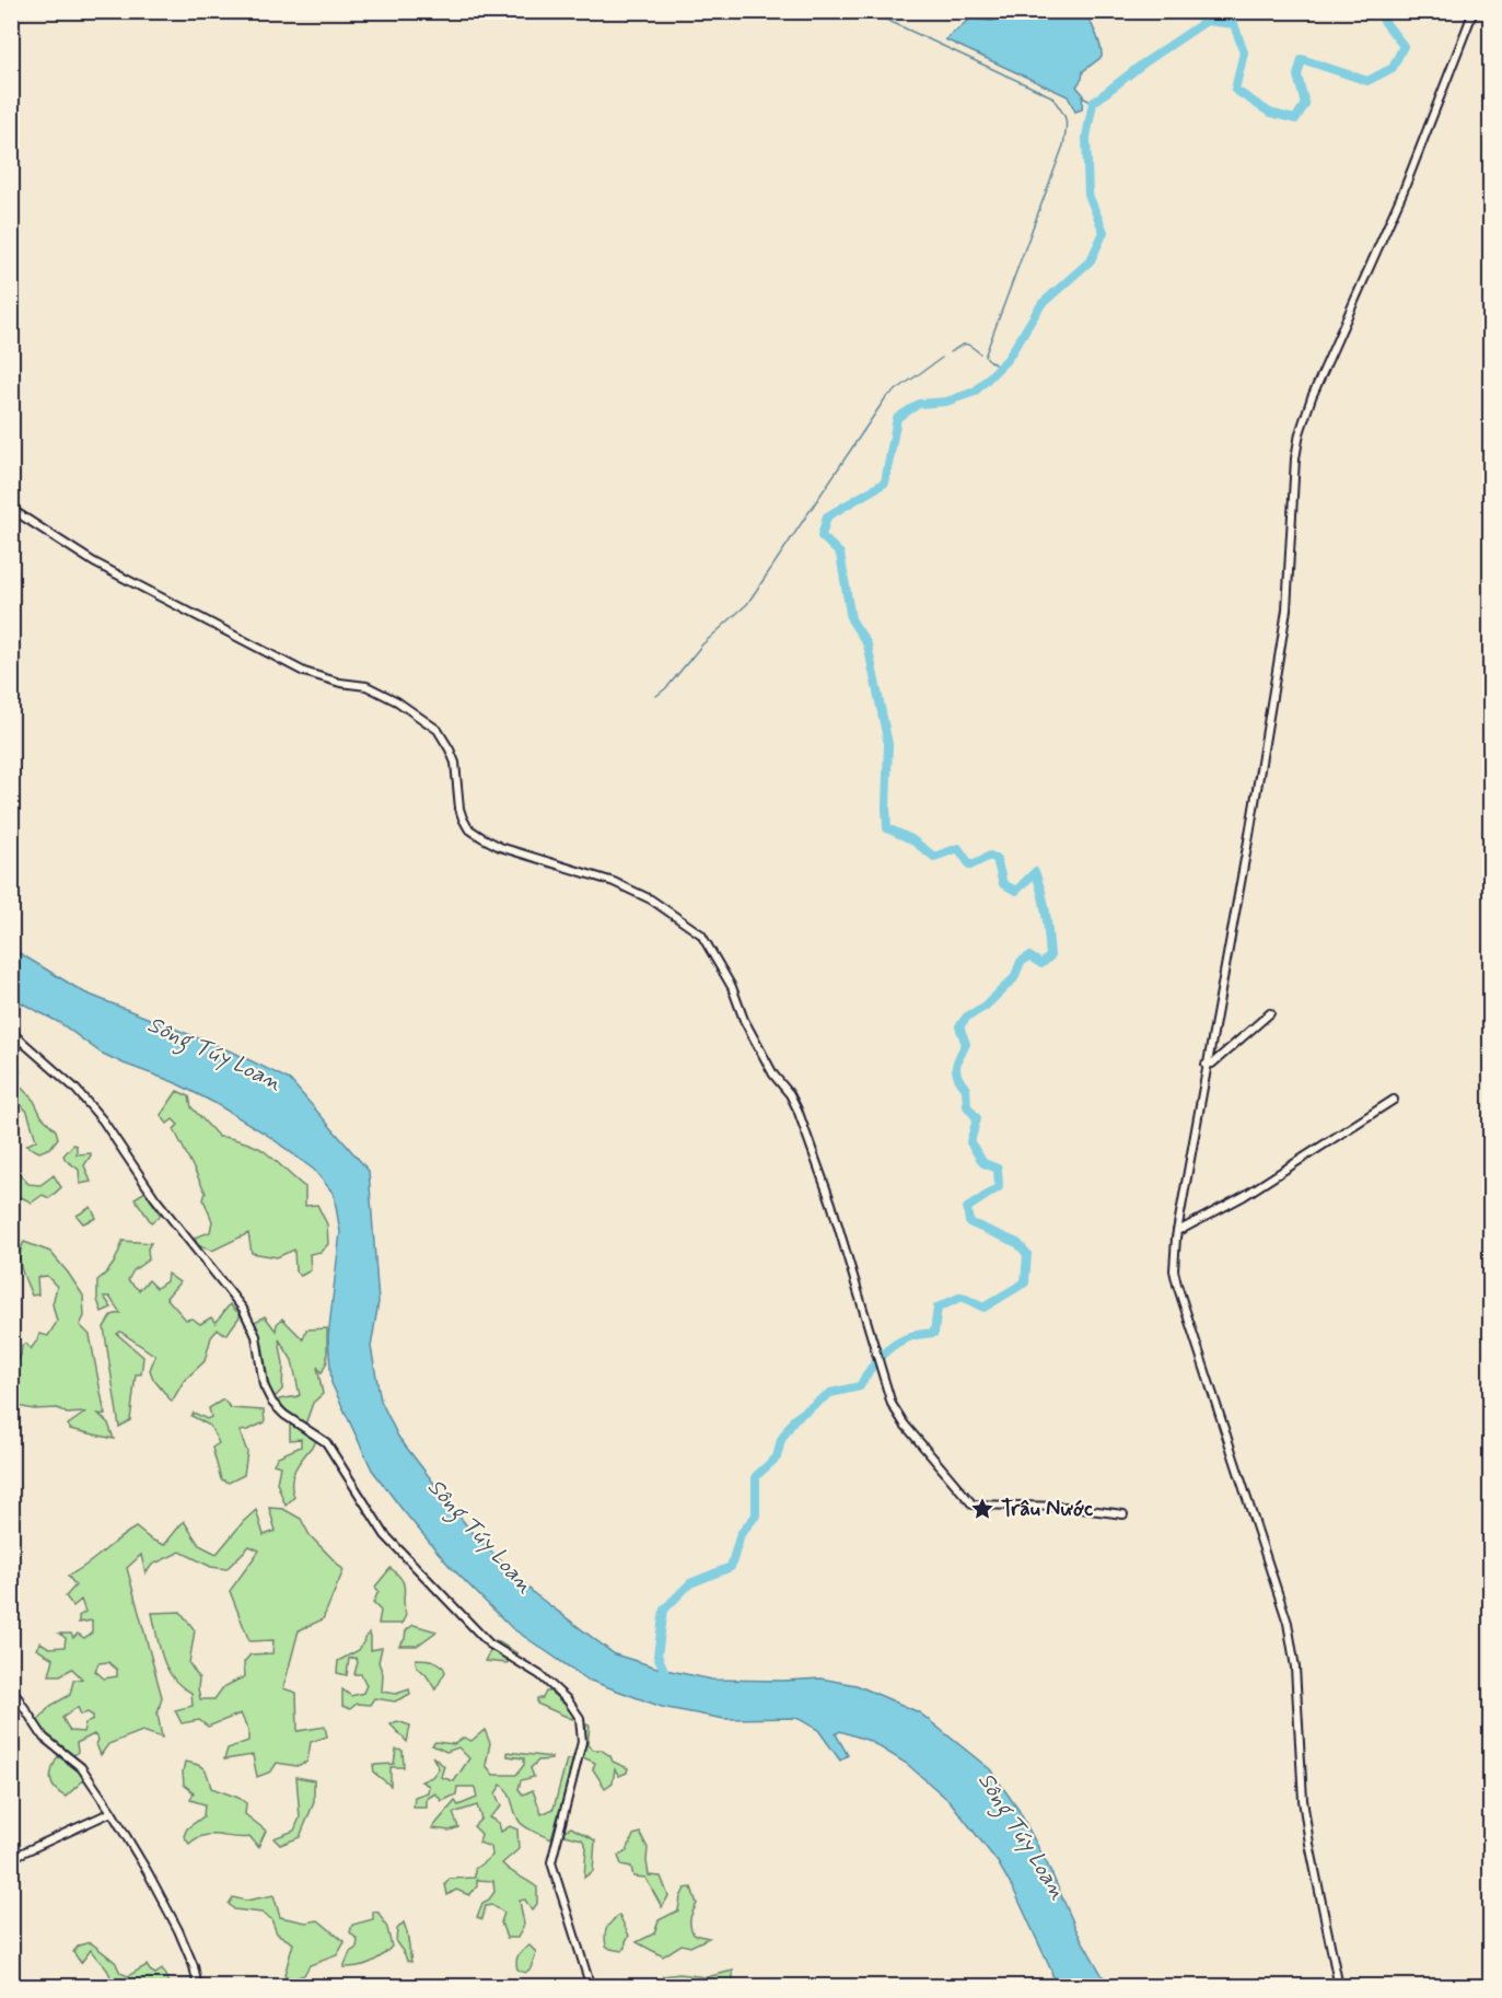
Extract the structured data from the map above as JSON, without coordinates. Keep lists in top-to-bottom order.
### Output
{
  "water": ["Sông Túy Loan"],
  "places": {
    "place": ["Trâu Nước"]
  }
}
